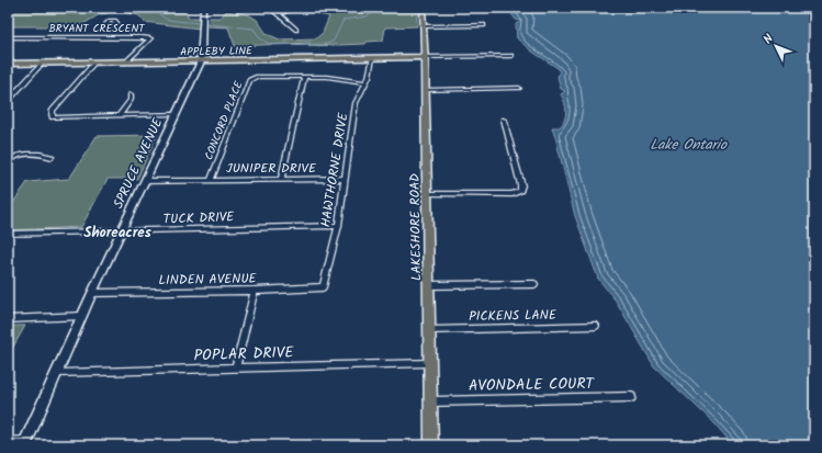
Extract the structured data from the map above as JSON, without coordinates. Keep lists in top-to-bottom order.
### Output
{
  "streets": {
    "main road": ["APPLEBY LINE", "LAKESHORE ROAD"],
    "street": [
      "BRYANT CRESCENT",
      "CONCORD PLACE",
      "SPRUCE AVENUE",
      "JUNIPER DRIVE",
      "HAWTHORNE DRIVE",
      "TUCK DRIVE",
      "LINDEN AVENUE",
      "PICKENS LANE",
      "POPLAR DRIVE",
      "AVONDALE COURT"
    ]
  },
  "crossings": [
    ["BRYANT CRESCENT", "APPLEBY LINE"],
    ["APPLEBY LINE", "SPRUCE AVENUE"],
    ["APPLEBY LINE", "HAWTHORNE DRIVE"],
    ["APPLEBY LINE", "LAKESHORE ROAD"],
    ["CONCORD PLACE", "JUNIPER DRIVE"],
    ["CONCORD PLACE", "HAWTHORNE DRIVE"],
    ["SPRUCE AVENUE", "JUNIPER DRIVE"],
    ["SPRUCE AVENUE", "TUCK DRIVE"],
    ["SPRUCE AVENUE", "LINDEN AVENUE"],
    ["SPRUCE AVENUE", "POPLAR DRIVE"],
    ["JUNIPER DRIVE", "HAWTHORNE DRIVE"],
    ["HAWTHORNE DRIVE", "TUCK DRIVE"],
    ["HAWTHORNE DRIVE", "LINDEN AVENUE"],
    ["LAKESHORE ROAD", "PICKENS LANE"],
    ["LAKESHORE ROAD", "POPLAR DRIVE"],
    ["LAKESHORE ROAD", "AVONDALE COURT"]
  ],
  "districts": ["Shoreacres"],
  "water": ["Lake Ontario"],
  "north": "top left"
}
